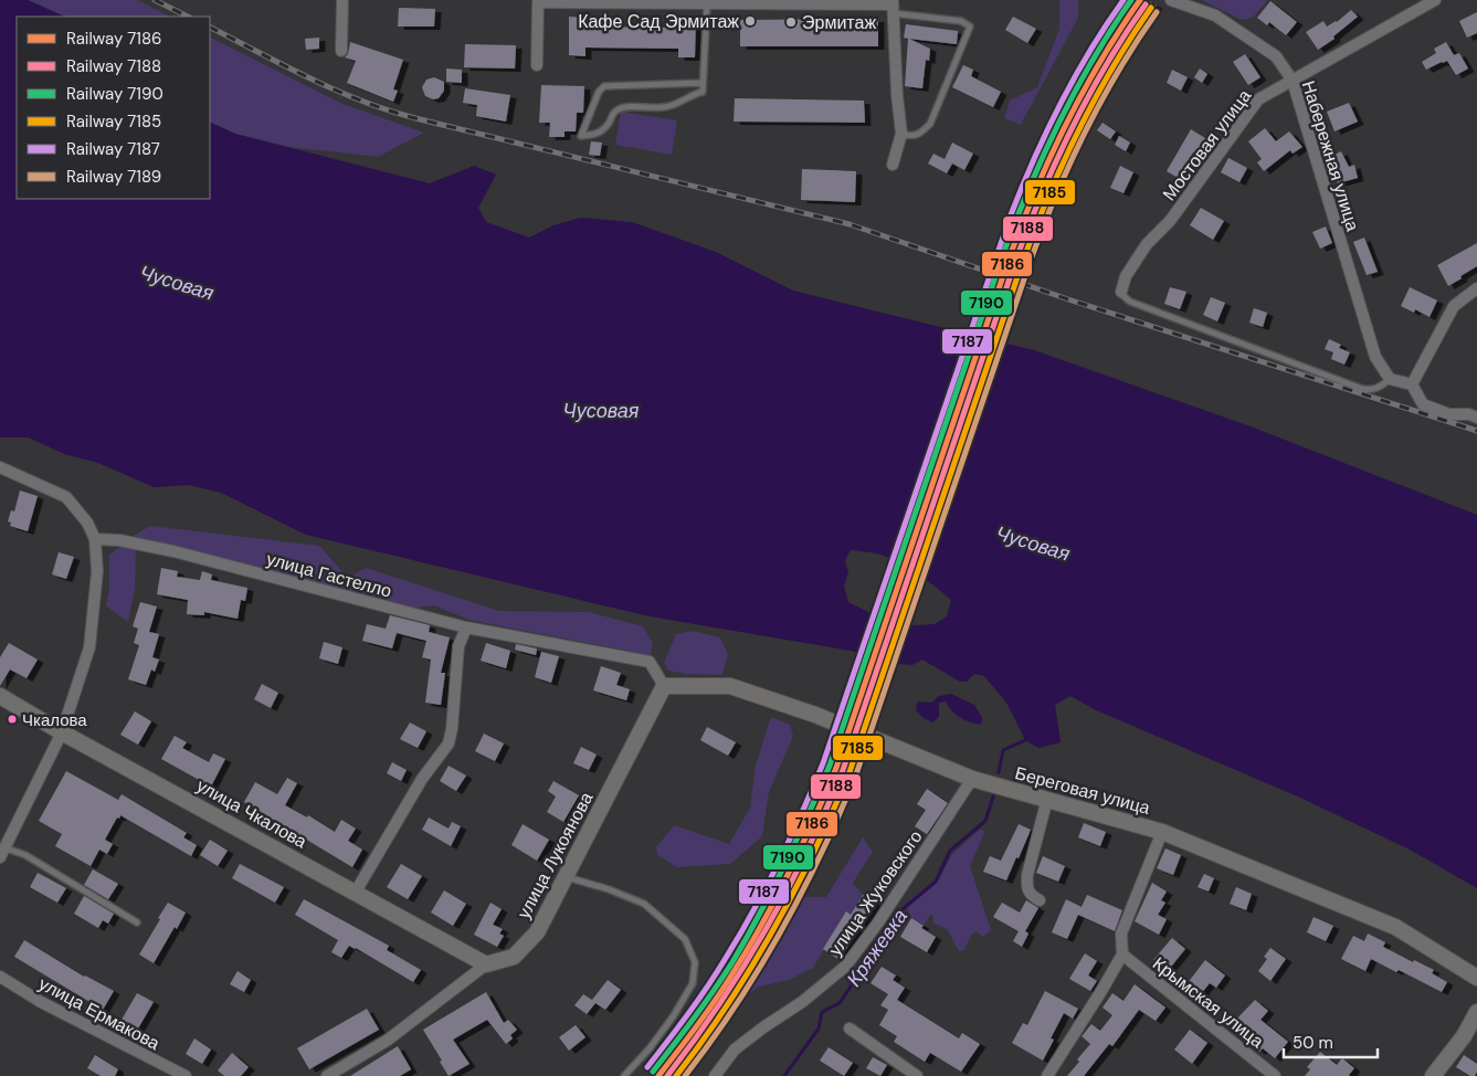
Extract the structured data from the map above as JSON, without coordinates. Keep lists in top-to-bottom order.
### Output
{
  "streets": {
    "street": [
      "Мостовая улица",
      "Набережная улица",
      "улица Гастелло",
      "Береговая улица",
      "улица Чкалова",
      "улица Лукоянова",
      "улица Жуковского",
      "Крымская улица",
      "улица Ермакова"
    ]
  },
  "crossings": [
    ["Мостовая улица", "Набережная улица"],
    ["улица Гастелло", "Береговая улица"],
    ["улица Гастелло", "улица Лукоянова"],
    ["Береговая улица", "улица Лукоянова"],
    ["Береговая улица", "улица Жуковского"],
    ["улица Чкалова", "улица Лукоянова"]
  ],
  "water": ["Чусовая", "Кряжевка"],
  "places": ["Кафе Сад Эрмитаж", "Эрмитаж", "Чкалова"],
  "lines": [
    "rail line 7186",
    "rail line 7190",
    "rail line 7187",
    "rail line 7188",
    "rail line 7185",
    "rail line 7189"
  ],
  "legend": [
    "Railway 7186",
    "Railway 7188",
    "Railway 7190",
    "Railway 7185",
    "Railway 7187",
    "Railway 7189"
  ],
  "scale_bar": "50 m"
}
